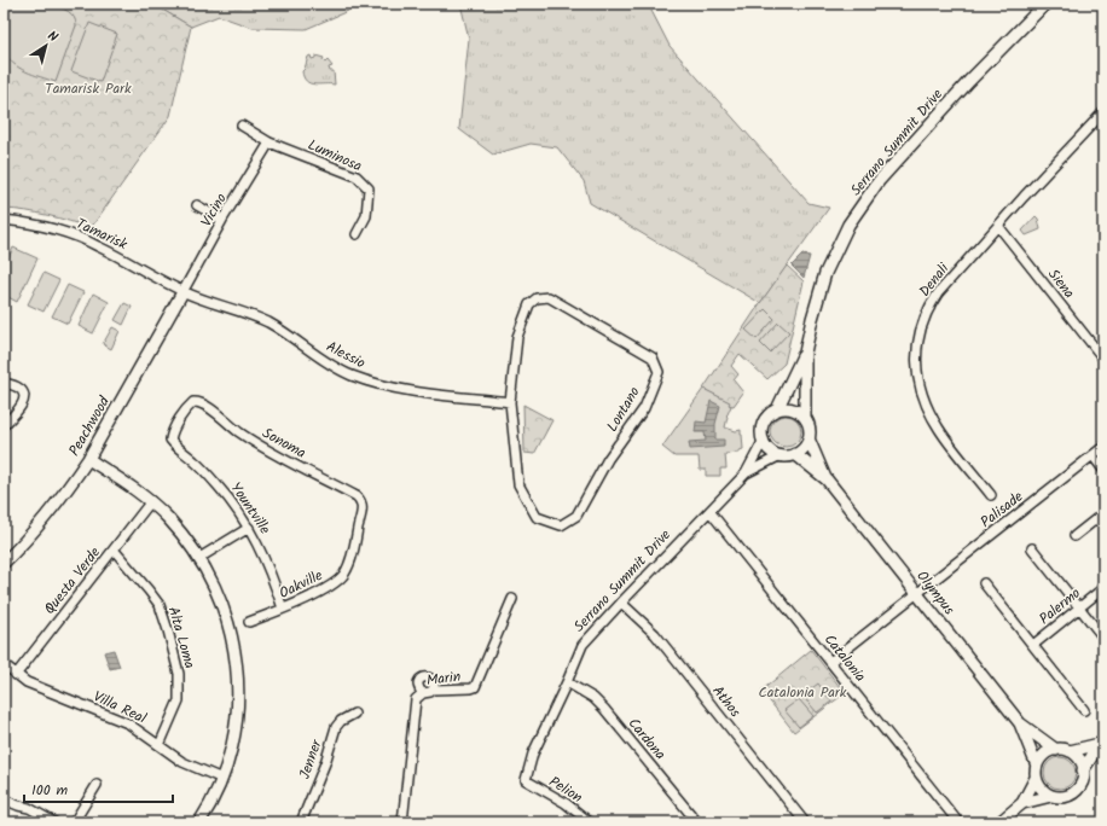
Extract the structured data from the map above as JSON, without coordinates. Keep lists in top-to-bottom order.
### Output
{
  "streets": {
    "street": [
      "Serrano Summit Drive",
      "Luminosa",
      "Vicino",
      "Tamarisk",
      "Denali",
      "Siena",
      "Alessio",
      "Lontano",
      "Peachwood",
      "Sonoma",
      "Yountville",
      "Palisade",
      "Questa Verde",
      "Oakville",
      "Olympus",
      "Palermo",
      "Alta Loma",
      "Catalonia",
      "Marin",
      "Athos",
      "Villa Real",
      "Cardona",
      "Jenner",
      "Pelion"
    ]
  },
  "crossings": [
    ["Serrano Summit Drive", "Olympus"],
    ["Serrano Summit Drive", "Catalonia"],
    ["Serrano Summit Drive", "Athos"],
    ["Serrano Summit Drive", "Cardona"],
    ["Serrano Summit Drive", "Pelion"],
    ["Luminosa", "Vicino"],
    ["Vicino", "Tamarisk"],
    ["Vicino", "Alessio"],
    ["Vicino", "Peachwood"],
    ["Tamarisk", "Alessio"],
    ["Tamarisk", "Peachwood"],
    ["Denali", "Siena"],
    ["Alessio", "Lontano"],
    ["Alessio", "Peachwood"],
    ["Sonoma", "Yountville"],
    ["Sonoma", "Oakville"],
    ["Yountville", "Oakville"],
    ["Palisade", "Olympus"],
    ["Palisade", "Catalonia"],
    ["Questa Verde", "Alta Loma"],
    ["Questa Verde", "Villa Real"],
    ["Alta Loma", "Villa Real"]
  ],
  "parks": ["Tamarisk Park", "Catalonia Park"],
  "scale_bar": "100 m",
  "north": "top right"
}
